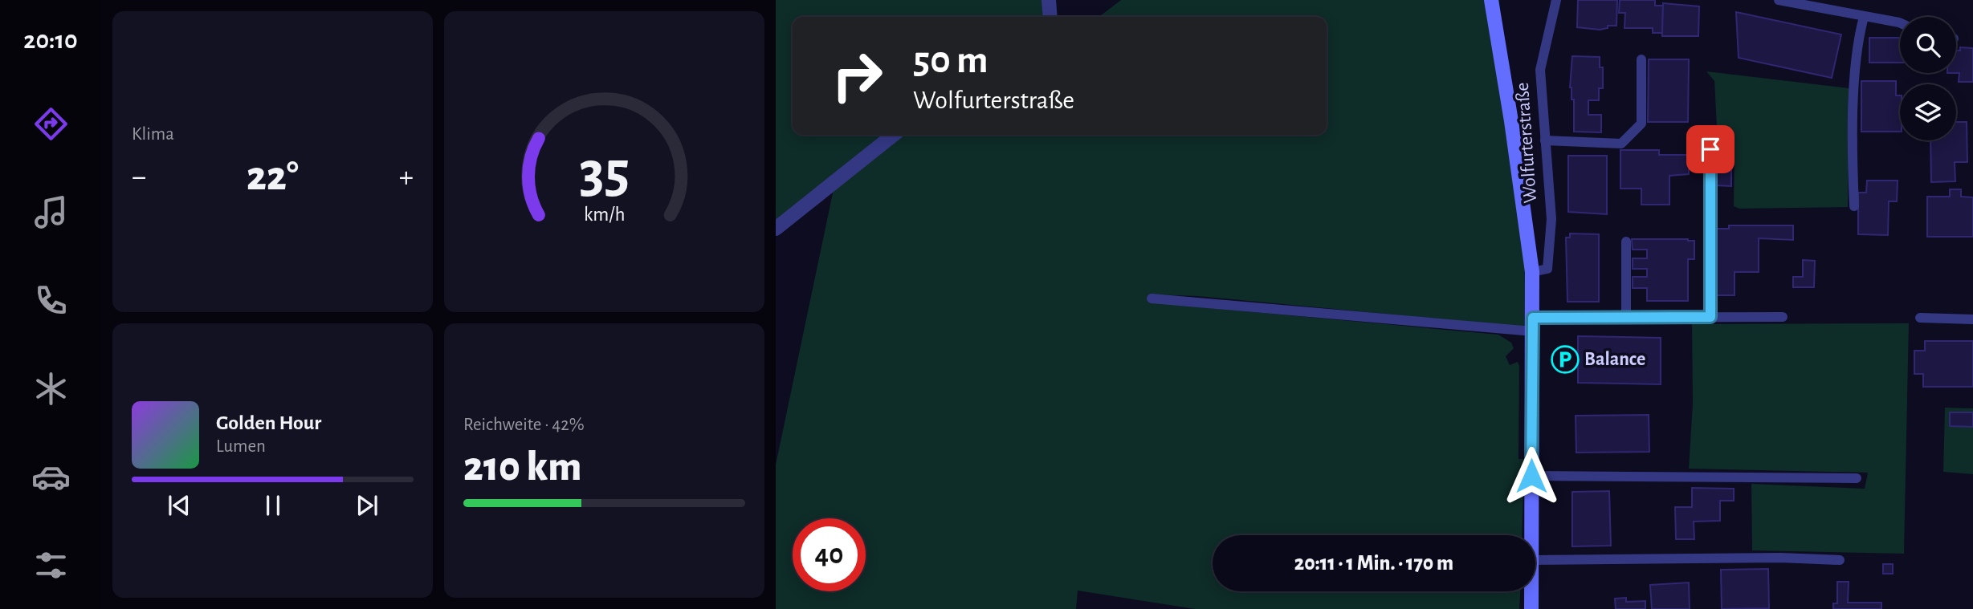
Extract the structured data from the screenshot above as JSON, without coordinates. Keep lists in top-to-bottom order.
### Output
{
  "streets": {
    "street": ["Wolfurterstraße"]
  },
  "places": {
    "parking": ["Balance"]
  },
  "page": {
    "tabs": "20:10",
    "tile": [
      "Klima",
      ["Reichweite · 42%", "210 km"]
    ],
    "turn": ["50 m", "Wolfurterstraße"],
    "heat": ["−", "22°", "+"],
    "song": ["Golden Hour", "Lumen"],
    "limit": "40",
    "trip": "20:11 · 1 Min. · 170 m",
    "gauge": ["35", "km/h"]
  }
}
